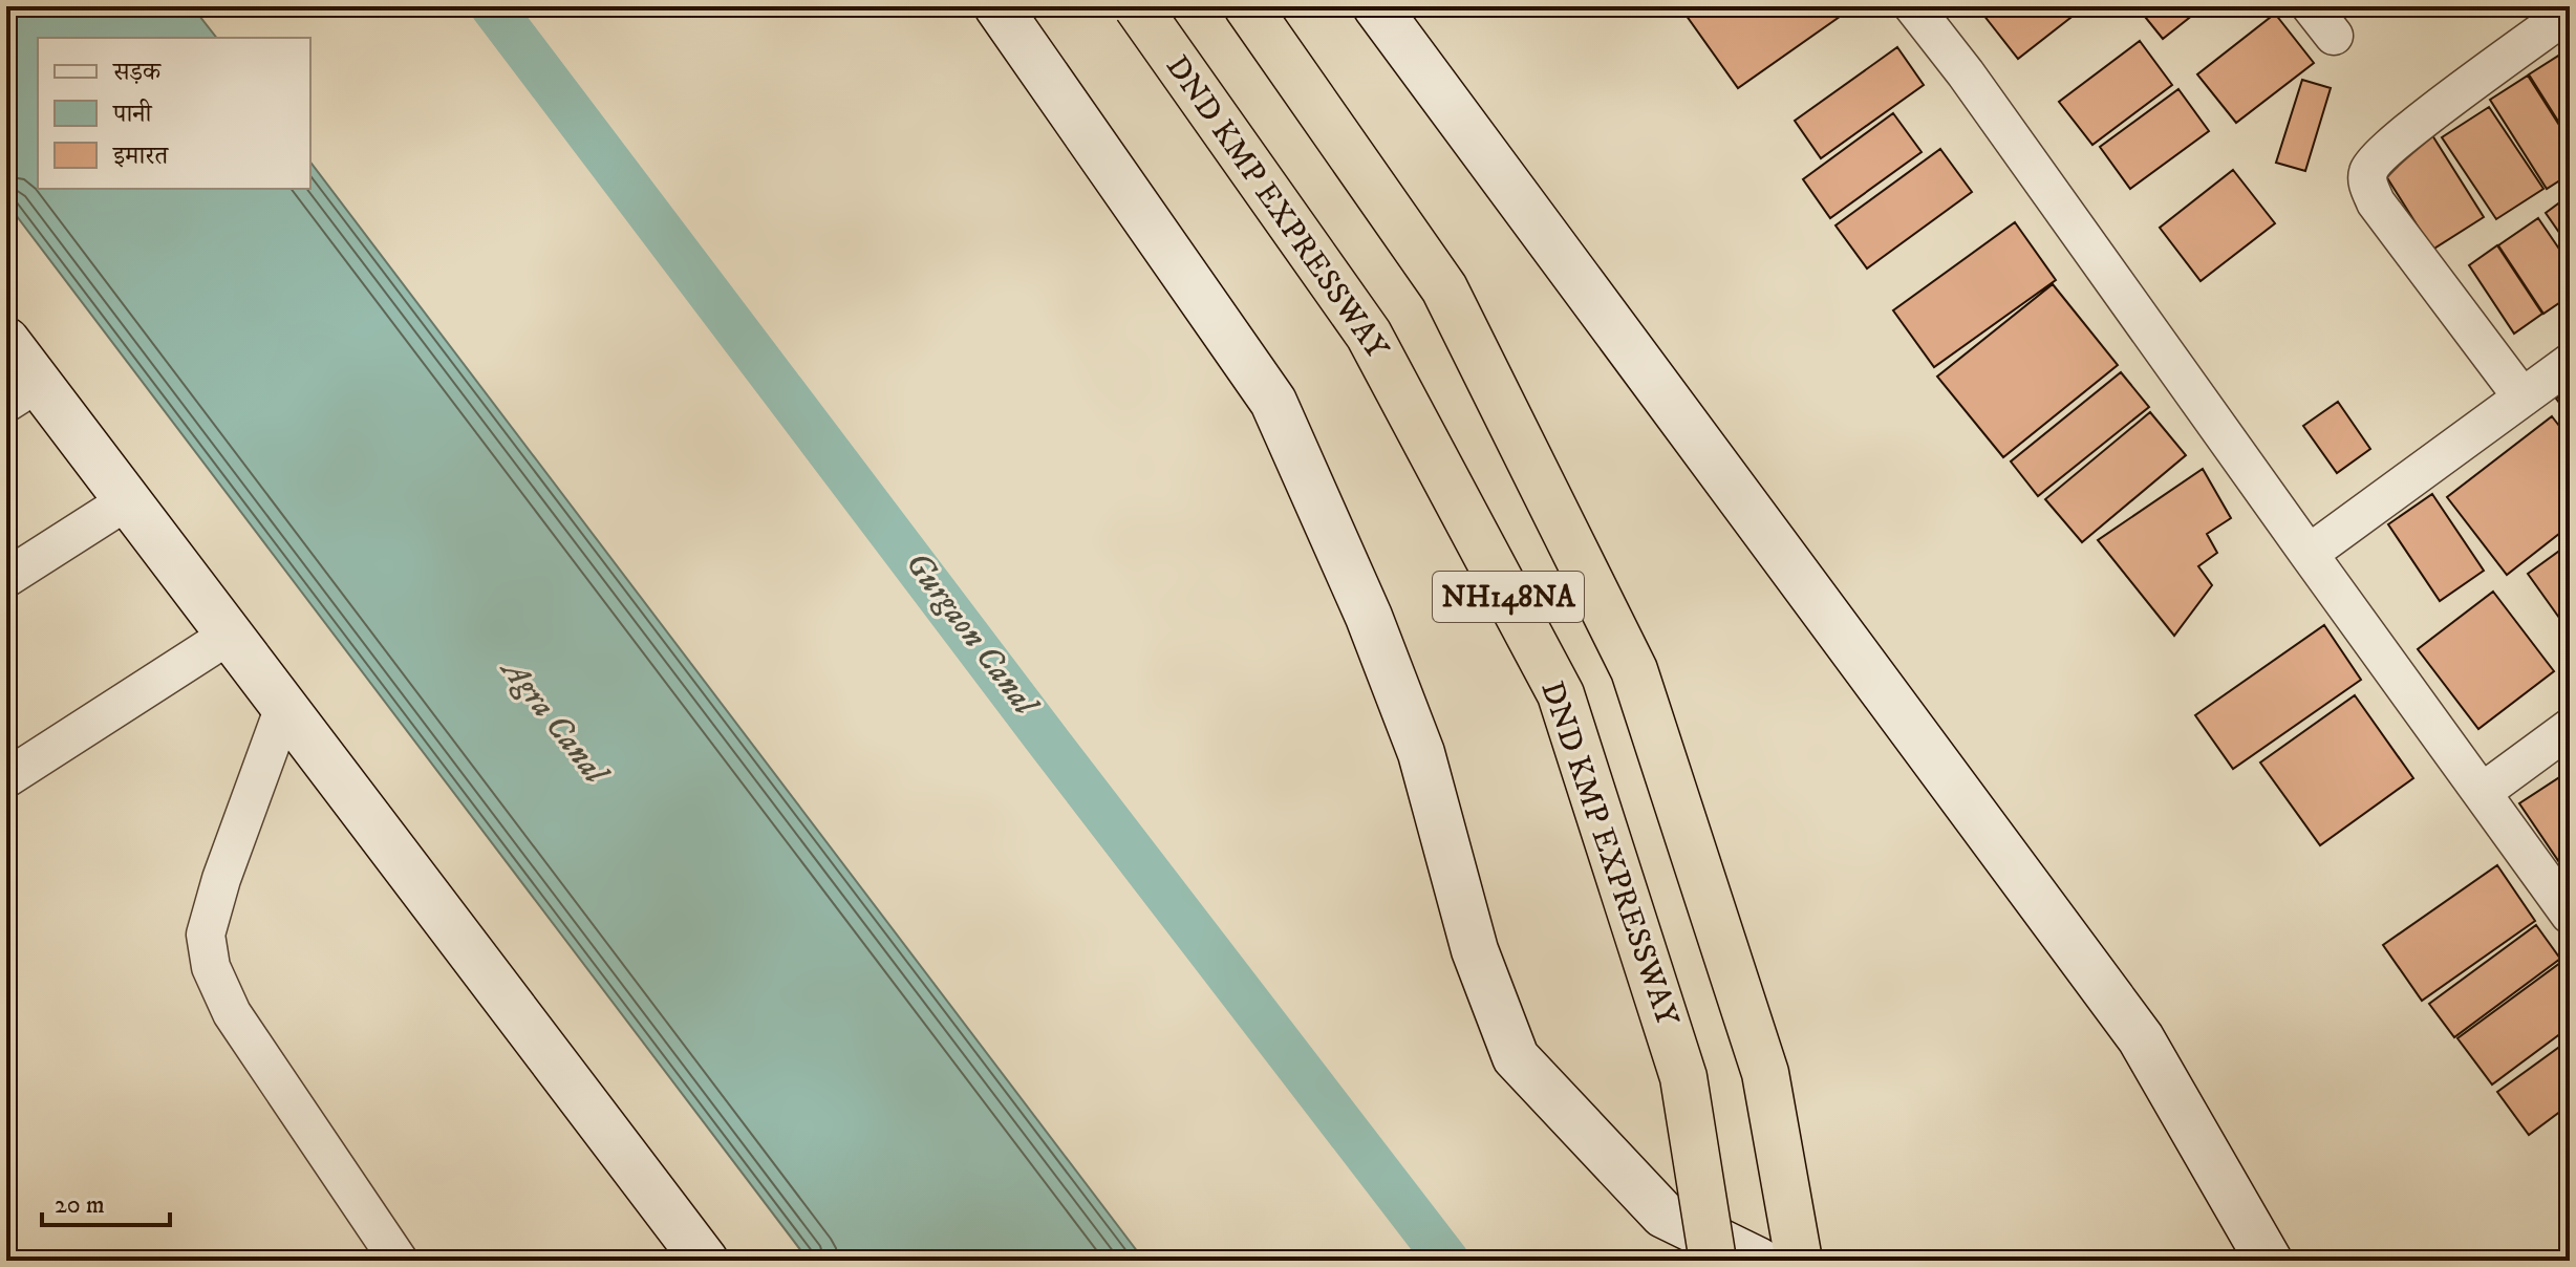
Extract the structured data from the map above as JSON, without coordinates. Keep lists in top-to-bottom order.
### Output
{
  "streets": {
    "highway": ["DND KMP EXPRESSWAY", "NH148NA"]
  },
  "water": ["Gurgaon Canal", "Agra Canal"],
  "legend": ["सड़क", "पानी", "इमारत"],
  "scale_bar": "20 m"
}
